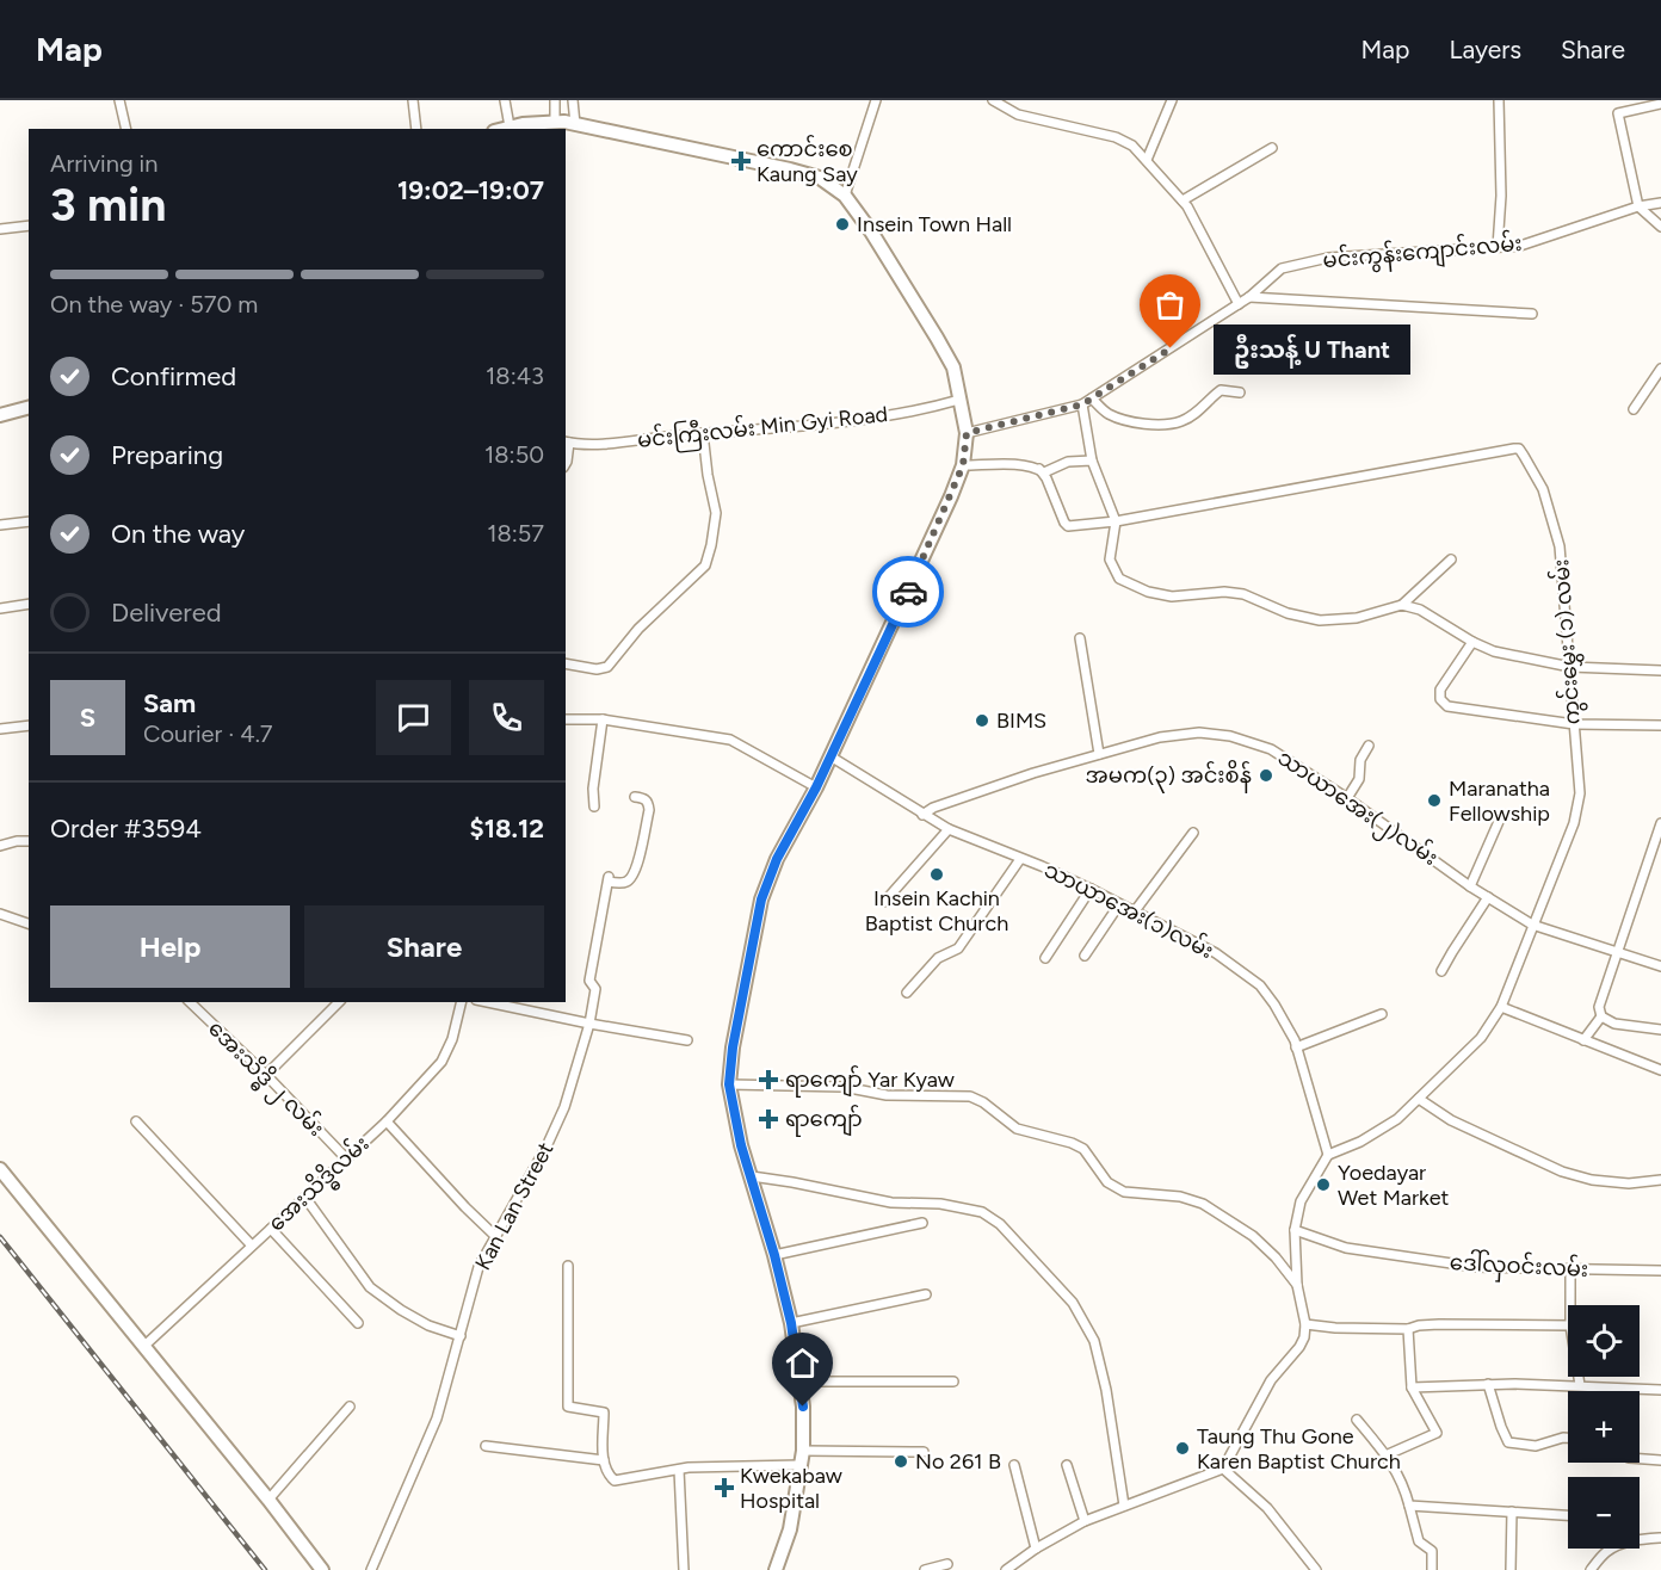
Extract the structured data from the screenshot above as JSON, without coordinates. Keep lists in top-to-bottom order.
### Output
{
  "streets": {
    "street": [
      "မင်းကွန်းကျောင်းလမ်း",
      "မင်းကြီးလမ်း Min Gyi Road",
      "ကွင်းမွှေး (၁) လမ်း",
      "သာယာအေး(၂)လမ်း",
      "သာယာအေး(၁)လမ်း",
      "အေးသိဒ္ဓိ ၂ လမ်း",
      "အေးသိဒ္ဓိလမ်း",
      "Kan Lan Street",
      "ဒေါ်လှဝင်းလမ်း"
    ]
  },
  "crossings": [
    ["ကွင်းမွှေး (၁) လမ်း", "သာယာအေး(၂)လမ်း"],
    ["ကွင်းမွှေး (၁) လမ်း", "သာယာအေး(၁)လမ်း"],
    ["သာယာအေး(၂)လမ်း", "သာယာအေး(၁)လမ်း"],
    ["အေးသိဒ္ဓိ ၂ လမ်း", "အေးသိဒ္ဓိလမ်း"]
  ],
  "places": {
    "health": [
      "ကောင်းစေ Kaung Say",
      "ရာကျော် Yar Kyaw",
      "ရာကျော်",
      "Kwekabaw Hospital"
    ],
    "other": [
      "Insein Town Hall",
      "ဦးသန့် U Thant",
      "BIMS",
      "အမက(၃) အင်းစိန်",
      "Maranatha Fellowship",
      "Insein Kachin Baptist Church",
      "Yoedayar Wet Market",
      "Taung Thu Gone Karen Baptist Church",
      "No 261 B"
    ]
  },
  "page": {
    "header": "Map",
    "nav": ["Map", "Layers", "Share"],
    "heading": ["3 min", "Arriving in", "19:02–19:07"],
    "panel": [
      "Sam",
      "Courier · 4.7",
      "Order #3594",
      "$18.12"
    ],
    "bar": "On the way · 570 m",
    "bubble": "ဦးသန့် U Thant",
    "list": [
      ["Confirmed", "18:43"],
      ["Preparing", "18:50"],
      ["On the way", "18:57"],
      "Delivered"
    ],
    "round": "S",
    "buttons": ["Help", "Share"],
    "map_buttons": ["+", "−"]
  }
}
